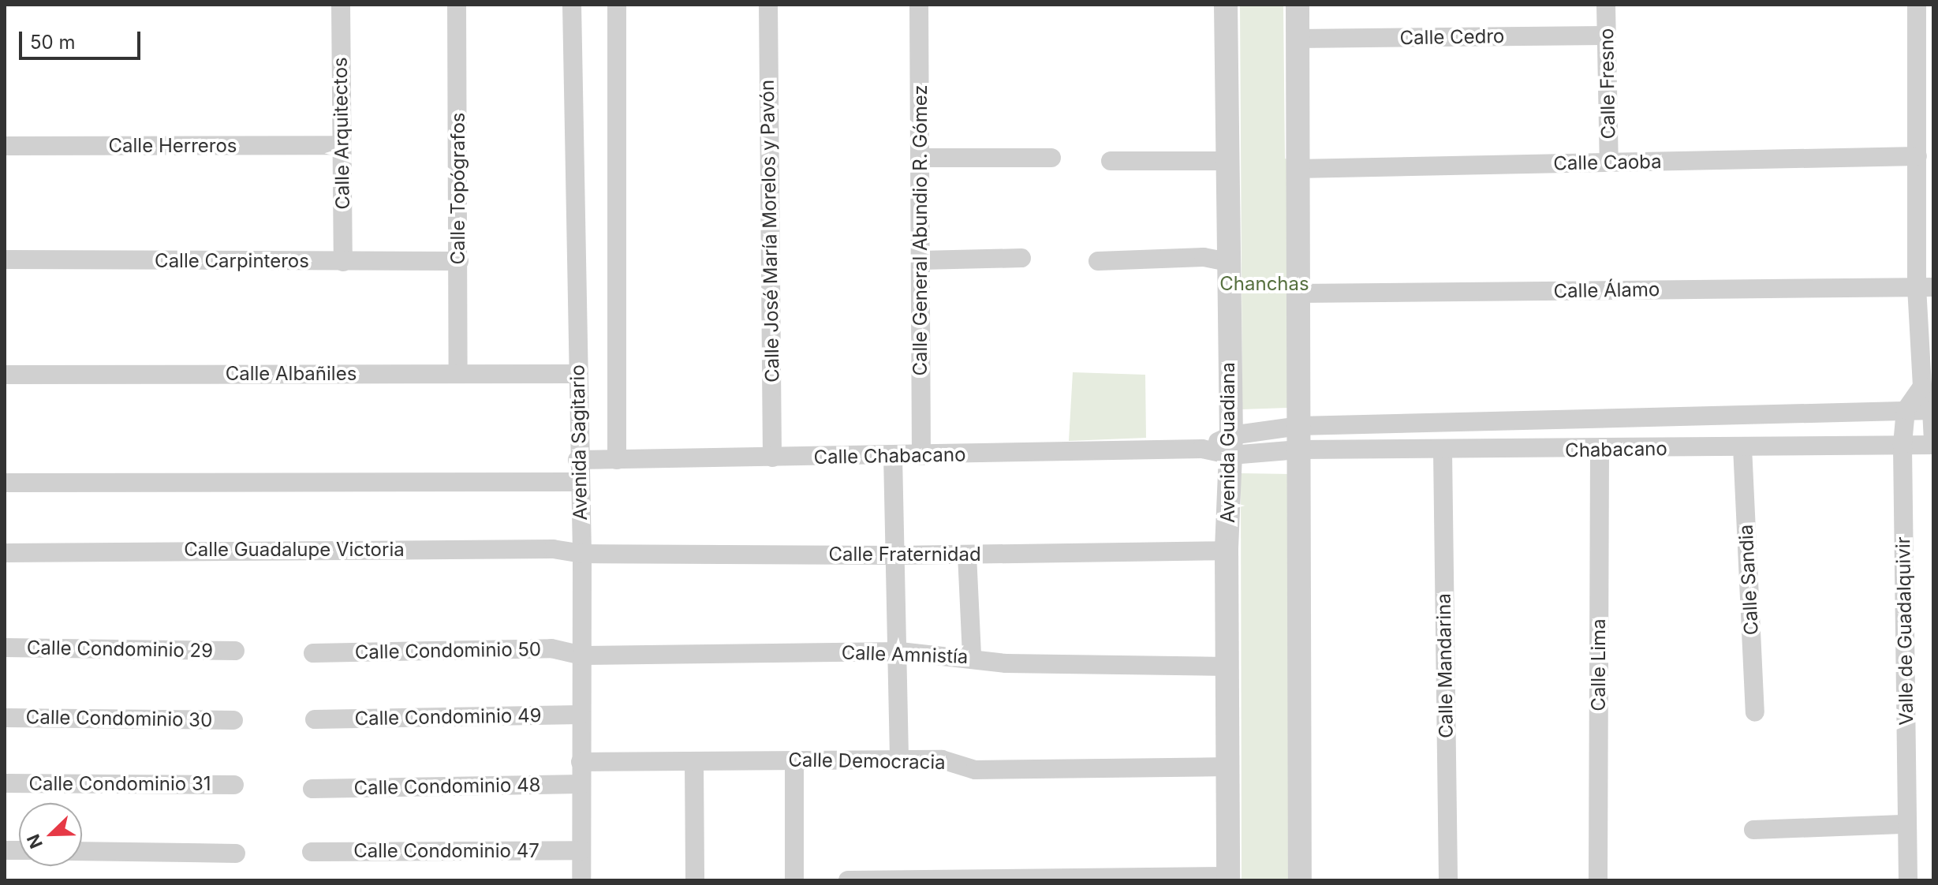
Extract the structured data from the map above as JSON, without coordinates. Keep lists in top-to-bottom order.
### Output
{
  "streets": {
    "street": [
      "Calle Cedro",
      "Calle Fresno",
      "Calle Arquitectos",
      "Calle Herreros",
      "Calle Caoba",
      "Calle Topógrafos",
      "Calle General Abundio R. Gómez",
      "Calle José María Morelos y Pavón",
      "Calle Carpinteros",
      "Calle Álamo",
      "Calle Albañiles",
      "Avenida Sagitario",
      "Avenida Guadiana",
      "Chabacano",
      "Calle Chabacano",
      "Calle Guadalupe Victoria",
      "Calle Fraternidad",
      "Calle Sandia",
      "Valle de Guadalquivir",
      "Calle Condominio 29",
      "Calle Condominio 50",
      "Calle Amnistía",
      "Calle Lima",
      "Calle Mandarina",
      "Calle Condominio 49",
      "Calle Condominio 30",
      "Calle Democracia",
      "Calle Condominio 31",
      "Calle Condominio 48",
      "Calle Condominio 47"
    ]
  },
  "crossings": [
    ["Calle Cedro", "Calle Fresno"],
    ["Calle Fresno", "Calle Caoba"],
    ["Calle Arquitectos", "Calle Herreros"],
    ["Calle Arquitectos", "Calle Carpinteros"],
    ["Calle Topógrafos", "Calle Carpinteros"],
    ["Calle Topógrafos", "Calle Albañiles"],
    ["Calle General Abundio R. Gómez", "Calle Chabacano"],
    ["Calle José María Morelos y Pavón", "Calle Chabacano"],
    ["Calle Albañiles", "Avenida Sagitario"],
    ["Avenida Sagitario", "Calle Chabacano"],
    ["Avenida Sagitario", "Calle Guadalupe Victoria"],
    ["Avenida Sagitario", "Calle Fraternidad"],
    ["Avenida Sagitario", "Calle Condominio 50"],
    ["Avenida Sagitario", "Calle Amnistía"],
    ["Avenida Sagitario", "Calle Condominio 49"],
    ["Avenida Sagitario", "Calle Democracia"],
    ["Avenida Sagitario", "Calle Condominio 48"],
    ["Avenida Sagitario", "Calle Condominio 47"],
    ["Avenida Guadiana", "Calle Chabacano"],
    ["Avenida Guadiana", "Calle Fraternidad"],
    ["Avenida Guadiana", "Calle Amnistía"],
    ["Avenida Guadiana", "Calle Democracia"],
    ["Chabacano", "Calle Chabacano"],
    ["Chabacano", "Calle Sandia"],
    ["Chabacano", "Valle de Guadalquivir"],
    ["Chabacano", "Calle Lima"],
    ["Chabacano", "Calle Mandarina"],
    ["Calle Guadalupe Victoria", "Calle Fraternidad"],
    ["Calle Condominio 50", "Calle Amnistía"]
  ],
  "parks": ["Chanchas"],
  "scale_bar": "50 m",
  "north": "bottom left"
}
